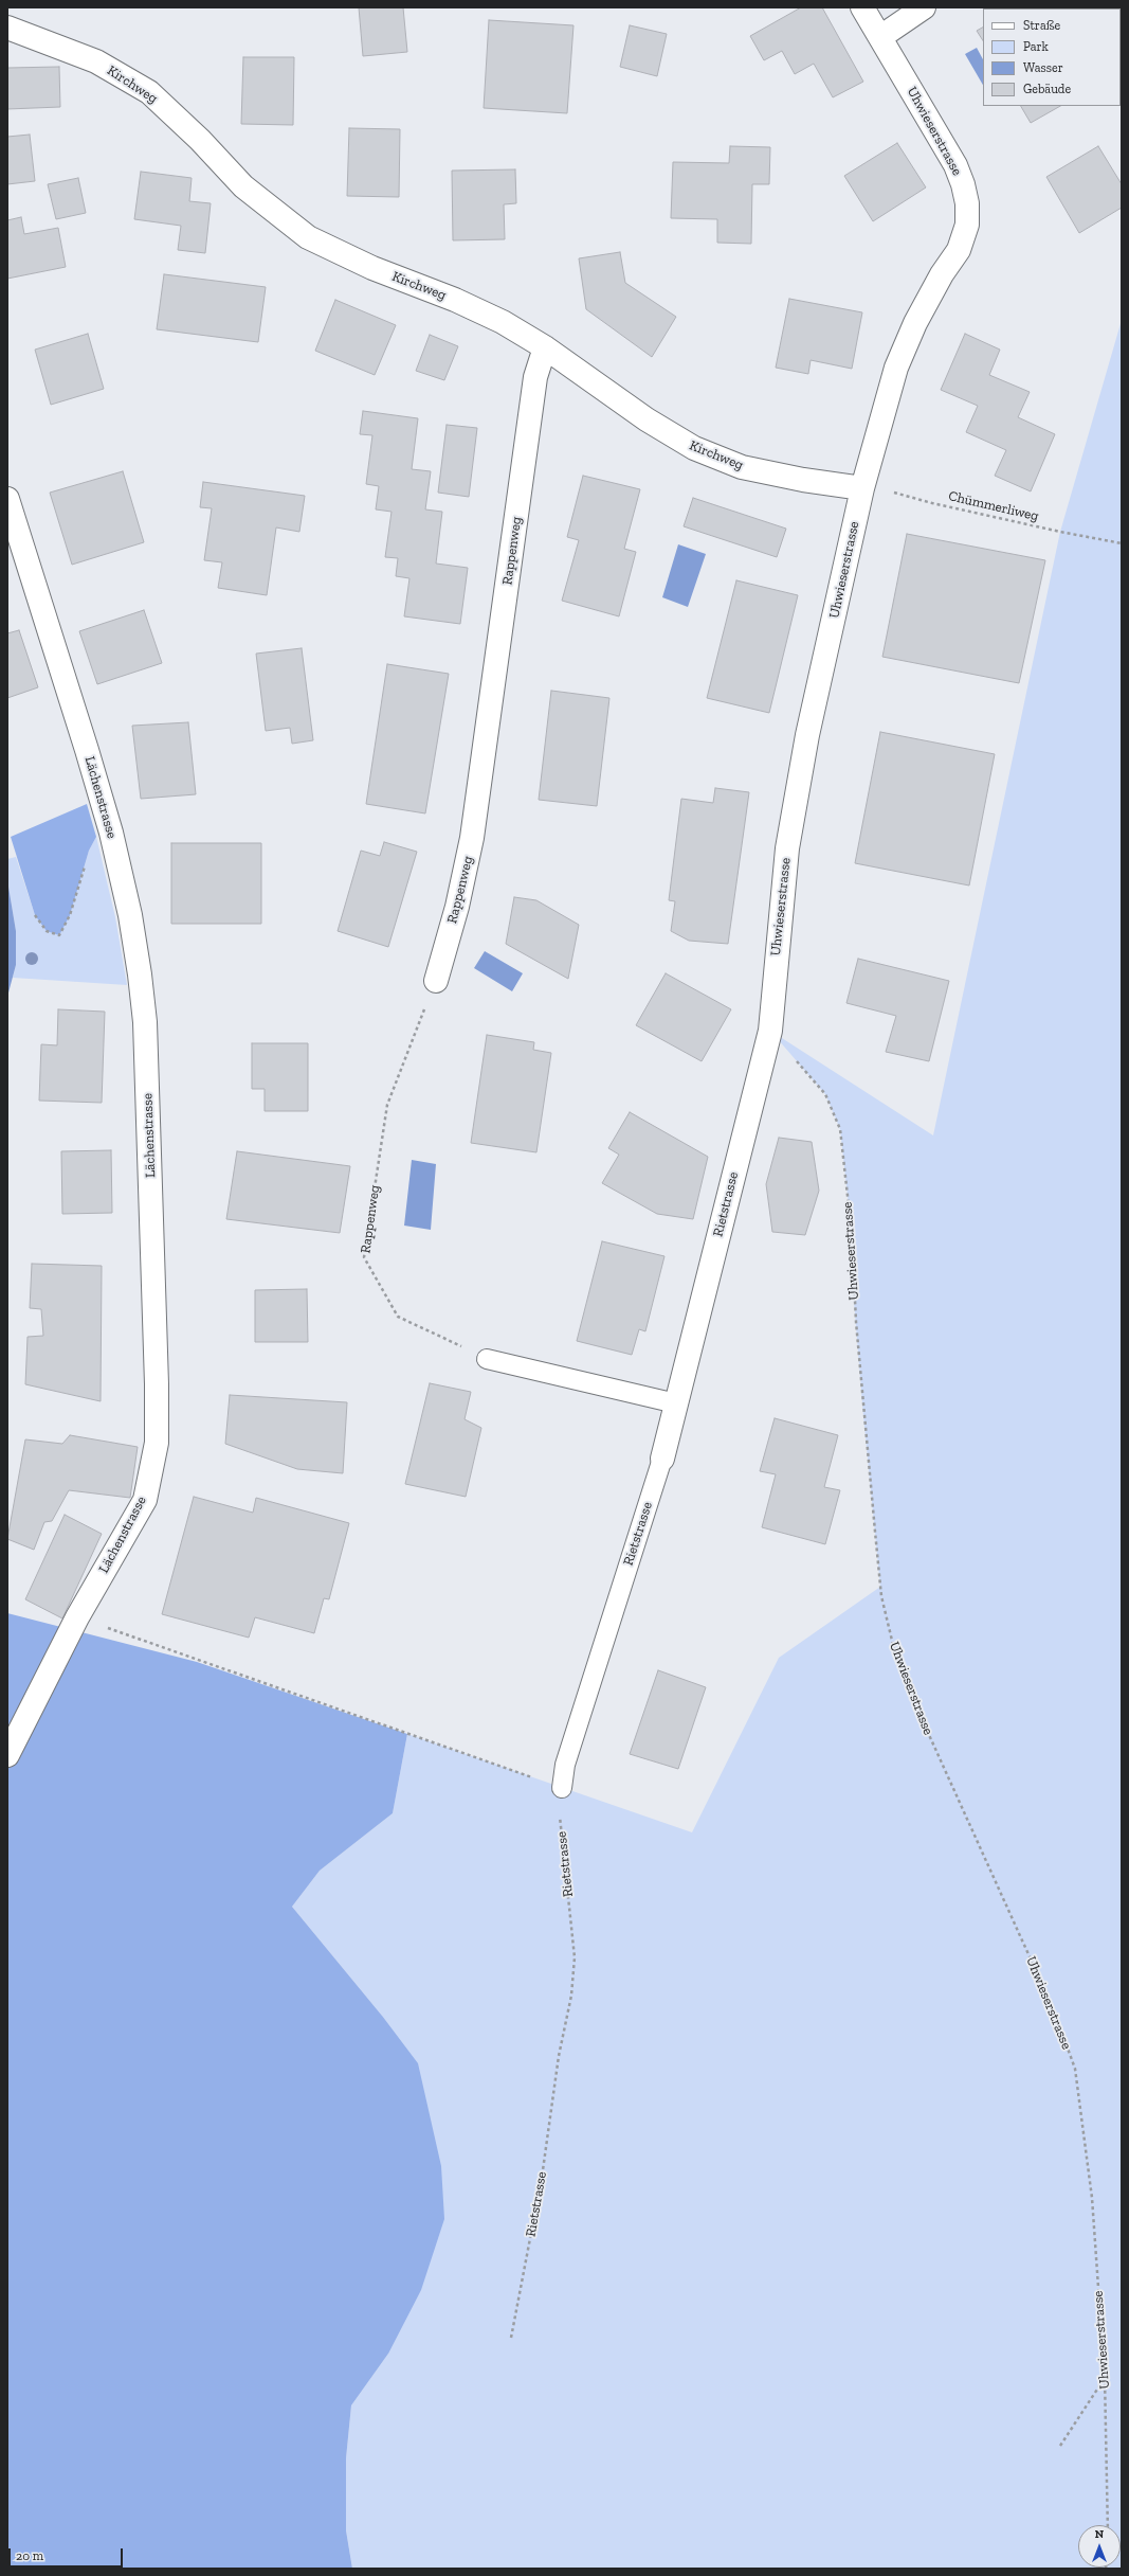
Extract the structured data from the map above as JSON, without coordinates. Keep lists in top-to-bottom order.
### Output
{
  "streets": {
    "street": [
      "Kirchweg",
      "Uhwieserstrasse",
      "Rappenweg",
      "Lächenstrasse",
      "Rietstrasse"
    ],
    "path": ["Chümmerliweg"]
  },
  "crossings": [
    ["Kirchweg", "Uhwieserstrasse"],
    ["Kirchweg", "Chümmerliweg"],
    ["Kirchweg", "Rappenweg"],
    ["Uhwieserstrasse", "Chümmerliweg"],
    ["Uhwieserstrasse", "Rietstrasse"]
  ],
  "legend": [
    "Straße",
    "Park",
    "Wasser",
    "Gebäude"
  ],
  "scale_bar": "20 m",
  "north": "top"
}
